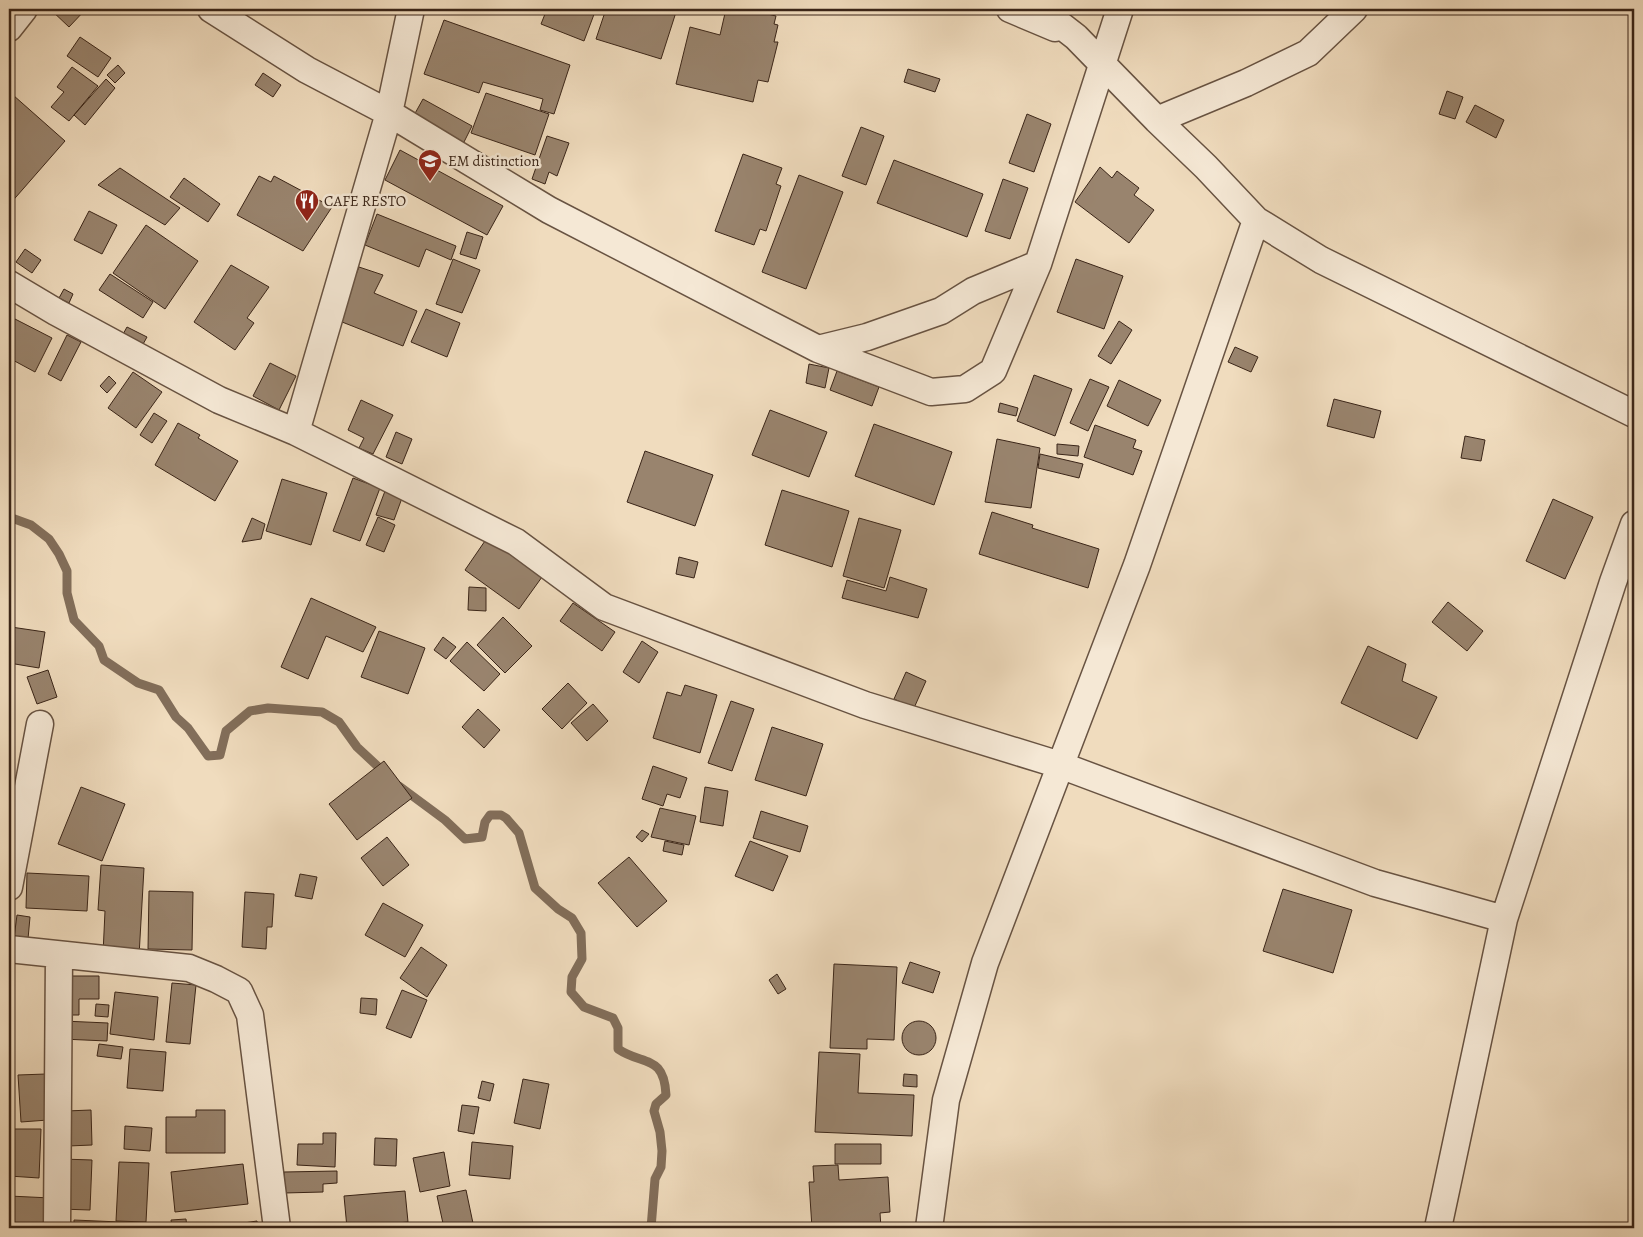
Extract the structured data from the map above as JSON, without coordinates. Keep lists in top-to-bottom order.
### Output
{
  "places": {
    "school or university": ["EM distinction"],
    "restaurant": ["CAFE RESTO"]
  }
}
